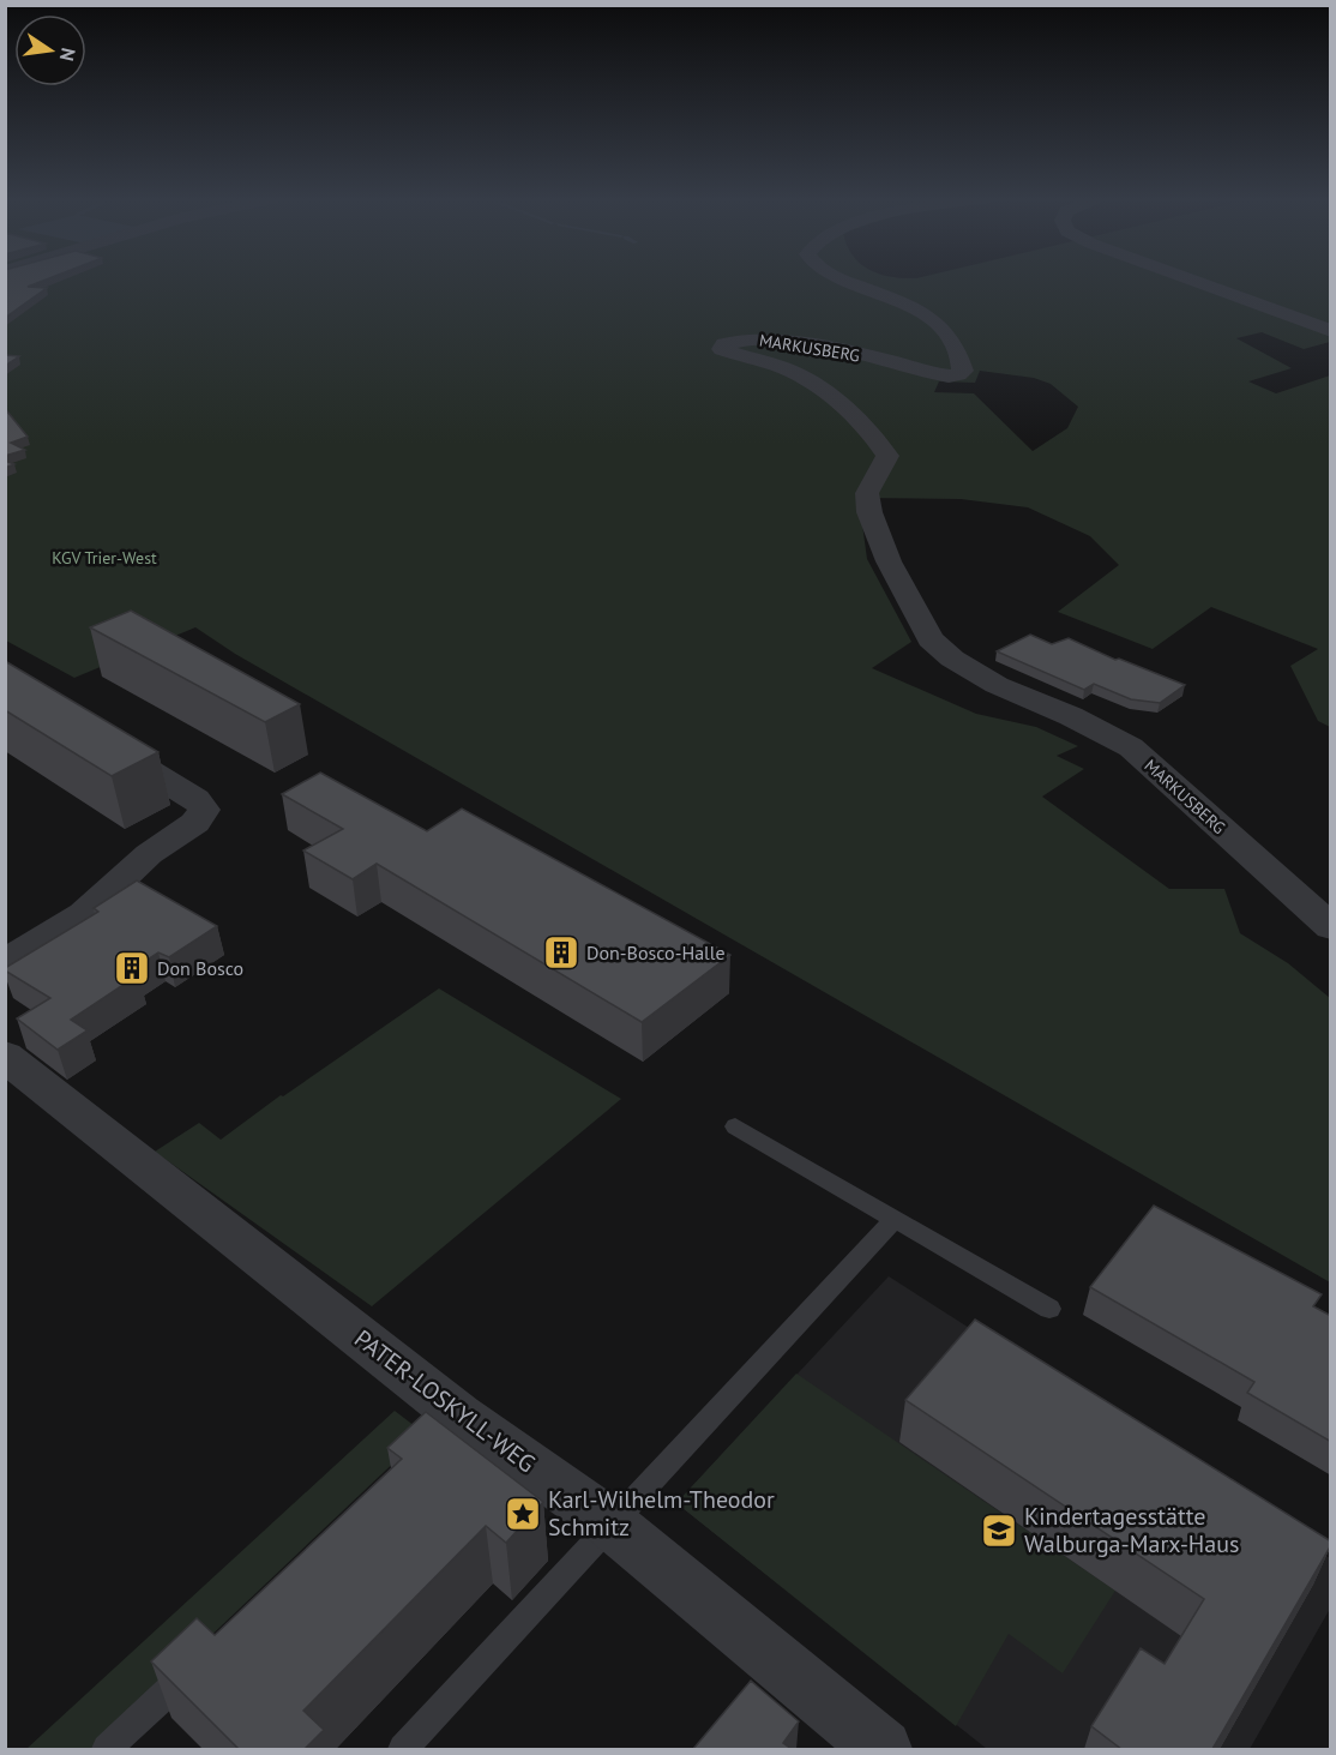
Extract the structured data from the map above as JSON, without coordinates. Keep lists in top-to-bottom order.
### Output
{
  "streets": {
    "street": ["MARKUSBERG", "PATER-LOSKYLL-WEG"]
  },
  "parks": ["KGV Trier-West"],
  "places": {
    "building": ["Don-Bosco-Halle", "Don Bosco"],
    "place": ["Karl-Wilhelm-Theodor Schmitz"],
    "school or university": ["Kindertagesstätte Walburga-Marx-Haus"]
  },
  "north": "right"
}
